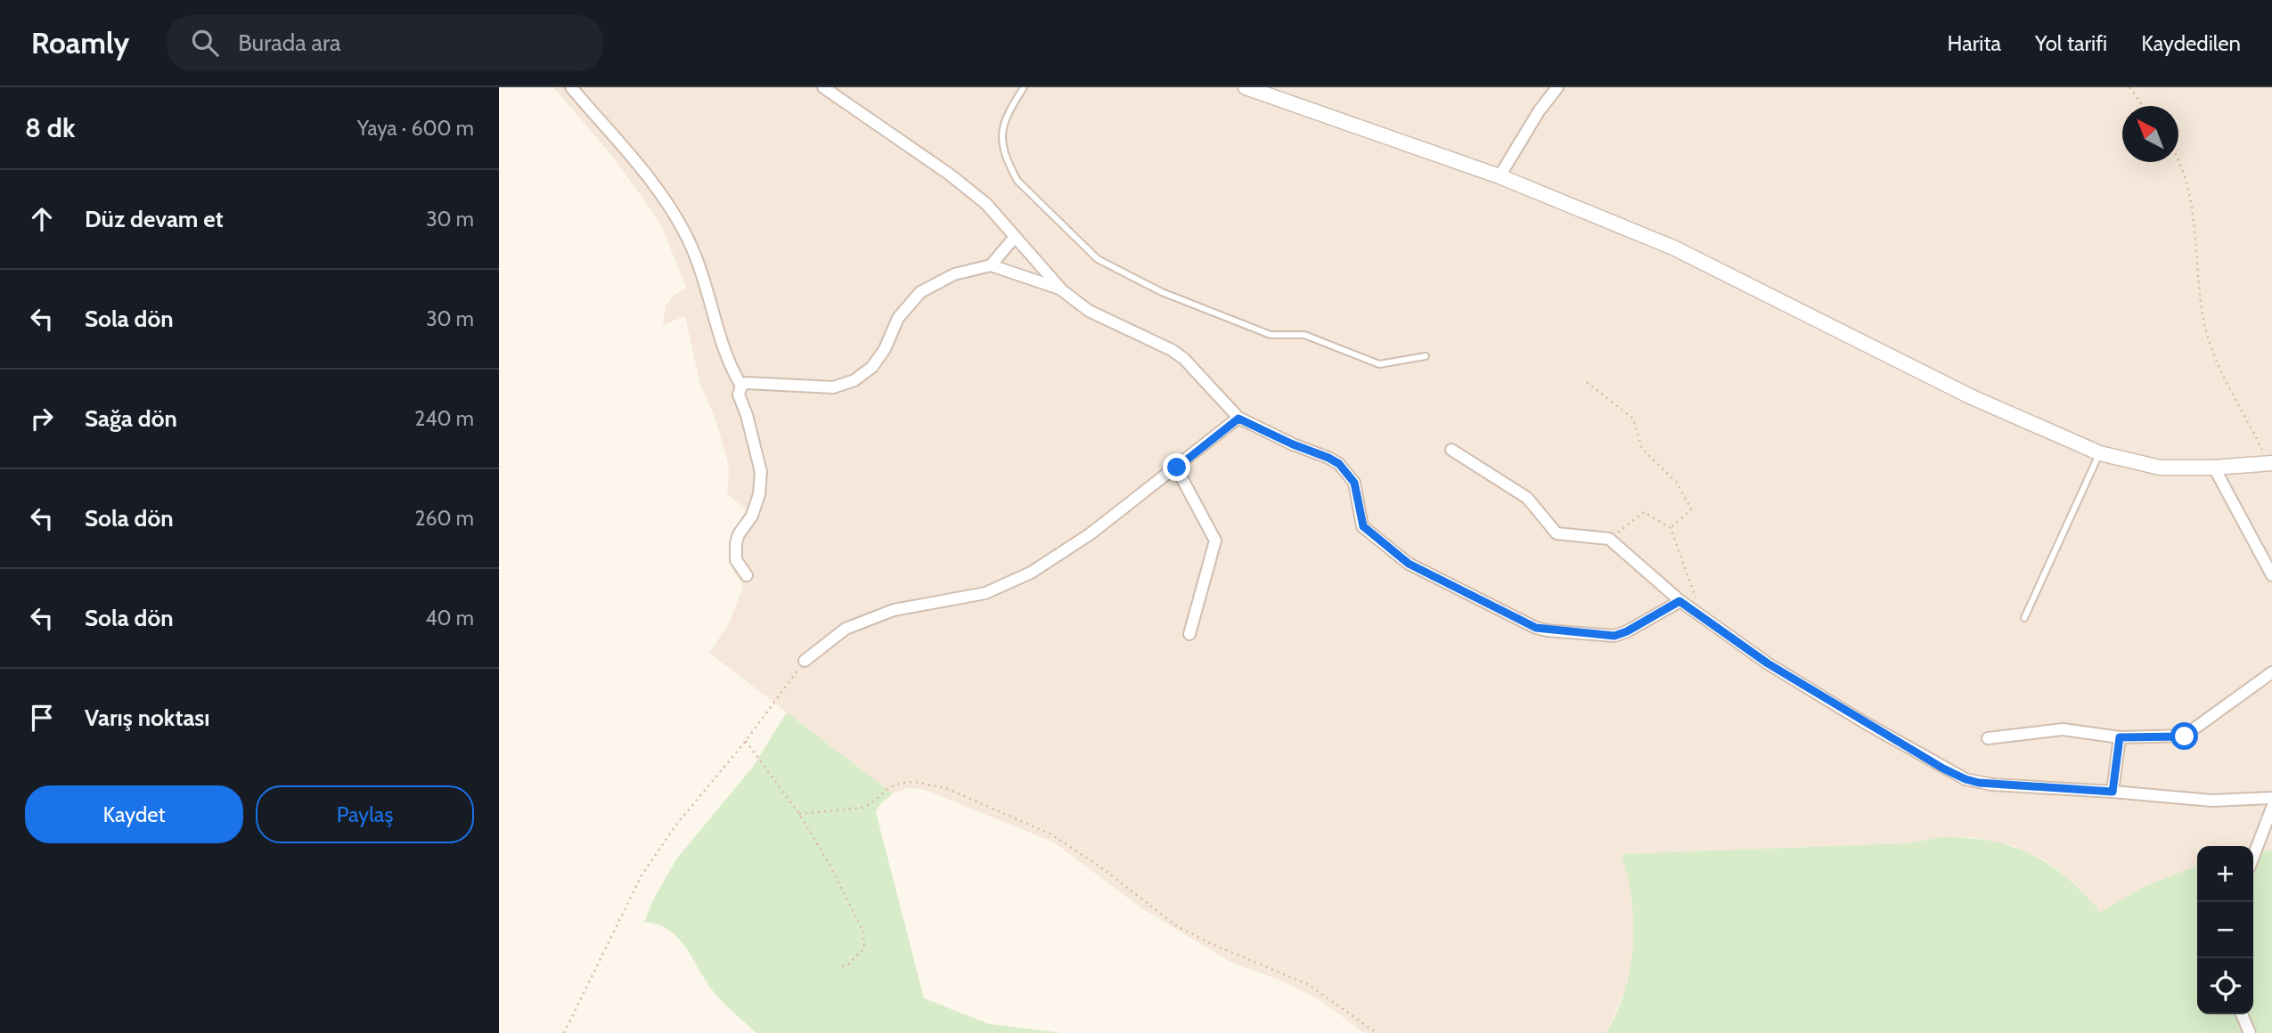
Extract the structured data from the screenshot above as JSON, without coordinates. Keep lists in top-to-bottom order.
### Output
{
  "north": "top left",
  "page": {
    "header": "Roamly",
    "search": "Burada ara",
    "nav": ["Harita", "Yol tarifi", "Kaydedilen"],
    "heading": ["8 dk", "Yaya · 600 m"],
    "list": [
      ["Düz devam et", "30 m"],
      ["Sola dön", "30 m"],
      ["Sağa dön", "240 m"],
      ["Sola dön", "260 m"],
      ["Sola dön", "40 m"],
      "Varış noktası"
    ],
    "buttons": ["Kaydet", "Paylaş"],
    "map_buttons": ["+", "−"]
  }
}
